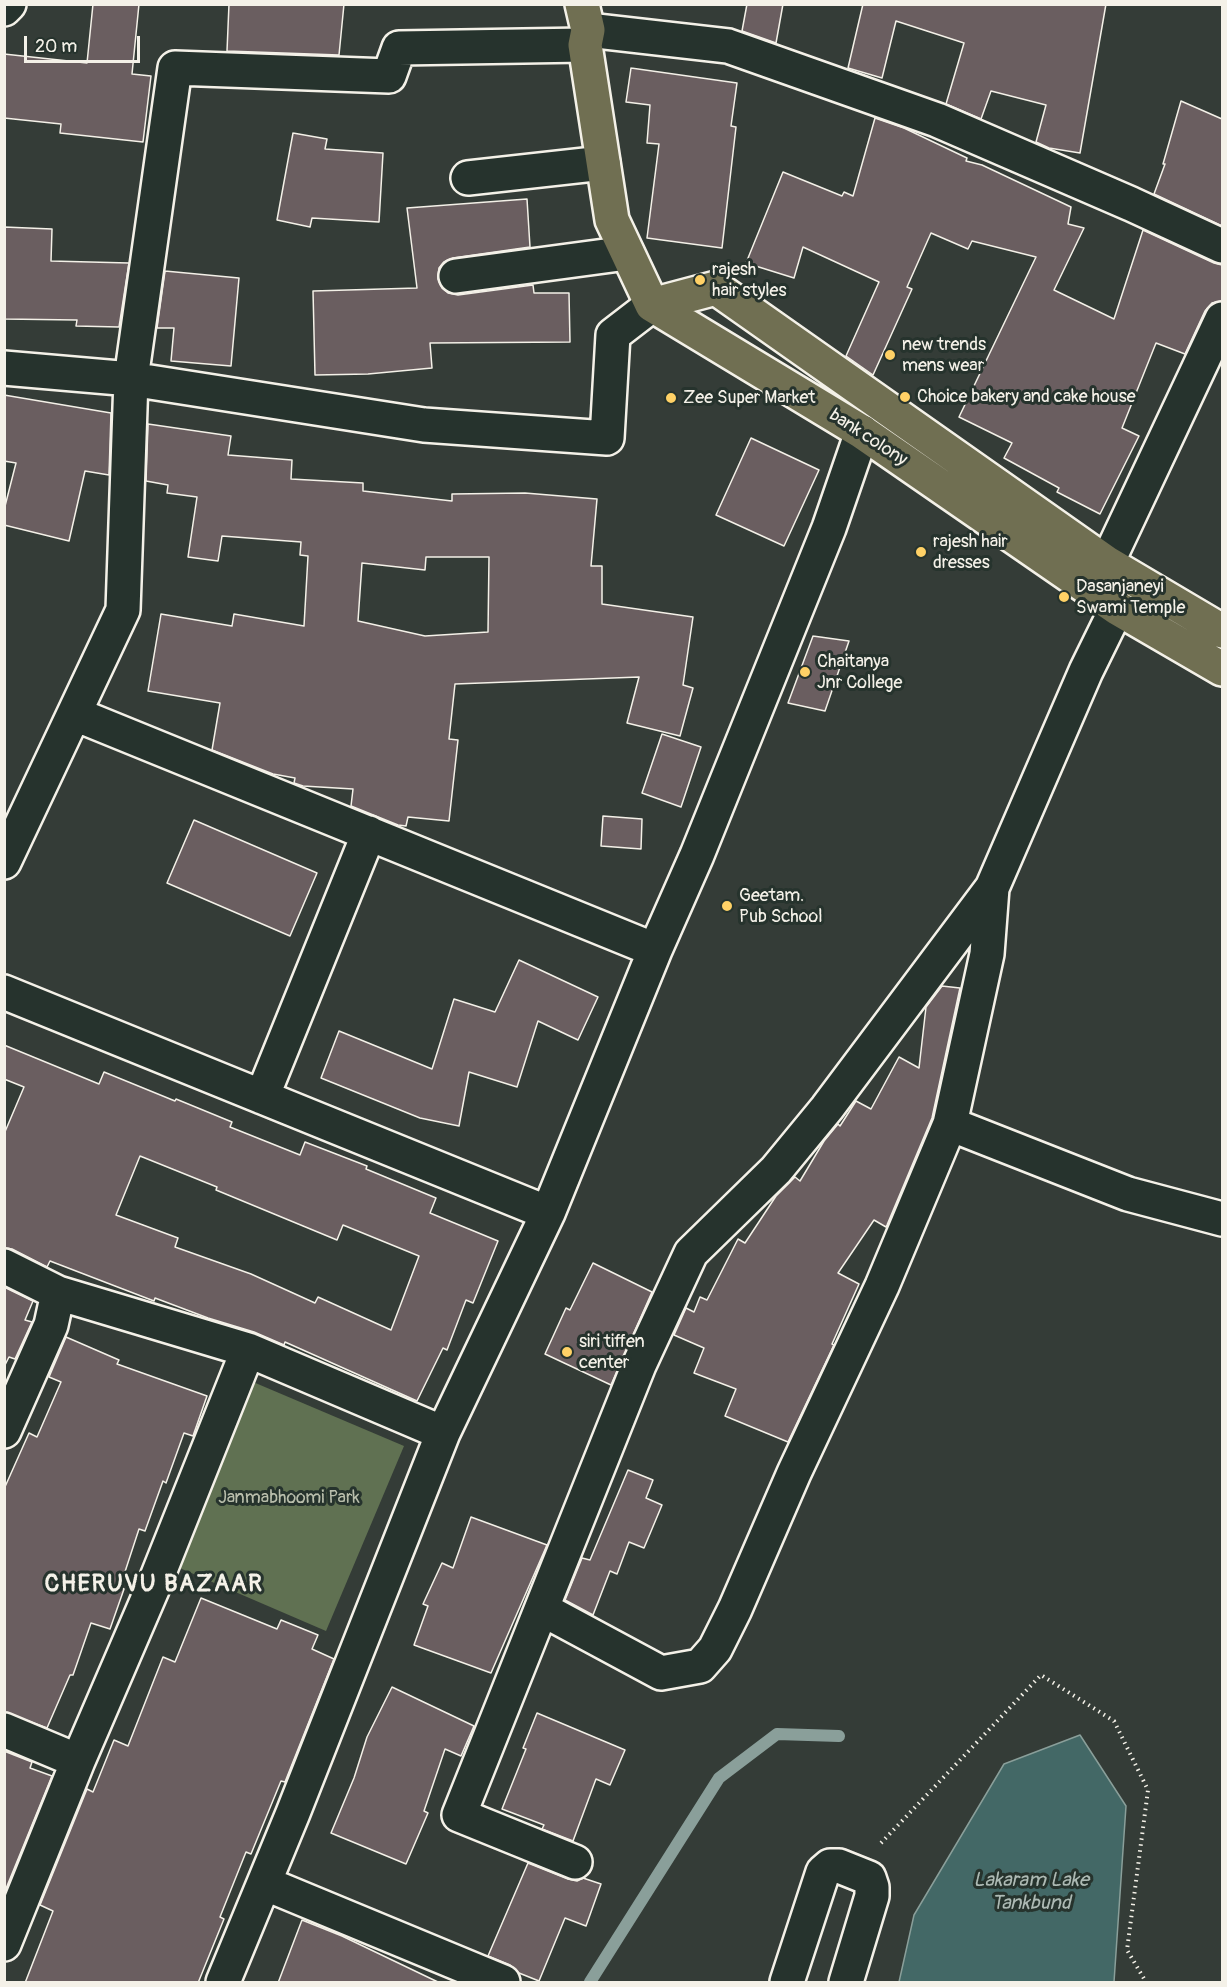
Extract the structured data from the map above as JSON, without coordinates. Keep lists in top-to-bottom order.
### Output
{
  "streets": {
    "main road": ["bank colony"]
  },
  "districts": ["CHERUVU BAZAAR"],
  "water": ["Lakaram Lake Tankbund"],
  "parks": ["Janmabhoomi Park"],
  "places": [
    "rajesh hair styles",
    "new trends mens wear",
    "Choice bakery and cake house",
    "Zee Super Market",
    "rajesh hair dresses",
    "Dasanjaneyi Swami Temple",
    "Chaitanya Jnr College",
    "Geetam. Pub School",
    "siri tiffen center"
  ],
  "scale_bar": "20 m"
}
